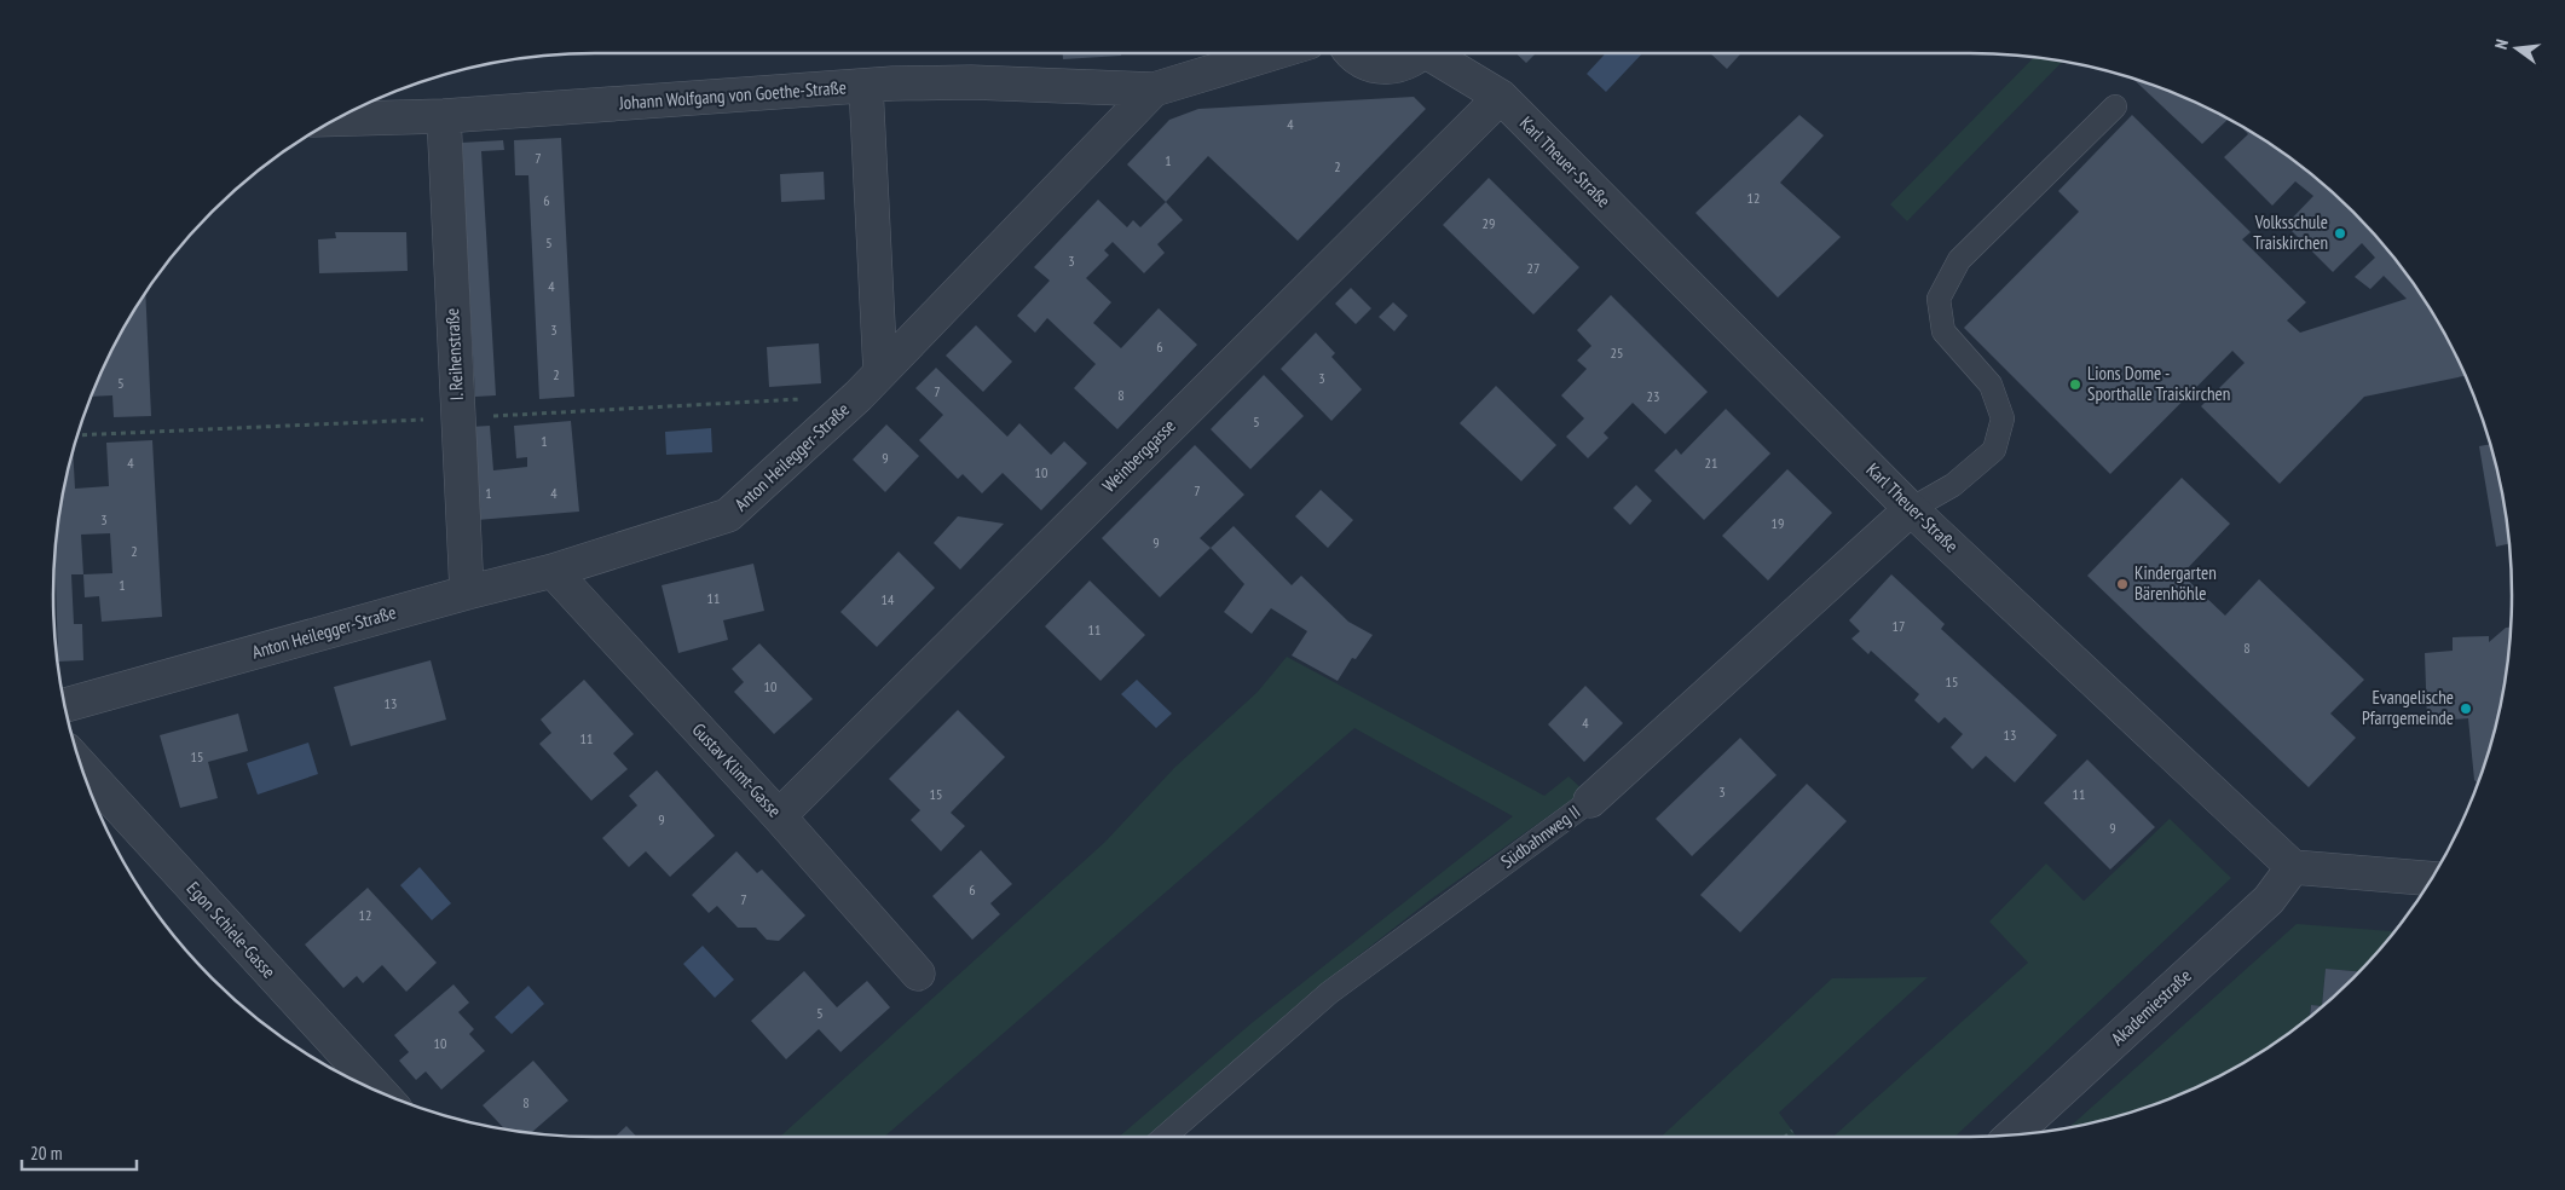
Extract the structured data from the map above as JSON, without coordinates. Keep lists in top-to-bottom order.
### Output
{
  "streets": {
    "street": [
      "Johann Wolfgang von Goethe-Straße",
      "Karl Theuer-Straße",
      "I. Reihenstraße",
      "Weinberggasse",
      "Anton Heilegger-Straße",
      "Gustav Klimt-Gasse",
      "Südbahnweg II",
      "Egon Schiele-Gasse",
      "Akademiestraße"
    ]
  },
  "crossings": [
    ["Johann Wolfgang von Goethe-Straße", "I. Reihenstraße"],
    ["Johann Wolfgang von Goethe-Straße", "Anton Heilegger-Straße"],
    ["Karl Theuer-Straße", "Weinberggasse"],
    ["Karl Theuer-Straße", "Südbahnweg II"],
    ["Karl Theuer-Straße", "Akademiestraße"],
    ["I. Reihenstraße", "Anton Heilegger-Straße"],
    ["Weinberggasse", "Gustav Klimt-Gasse"],
    ["Anton Heilegger-Straße", "Gustav Klimt-Gasse"]
  ],
  "places": [
    "Volksschule Traiskirchen",
    "Lions Dome - Sporthalle Traiskirchen",
    "Kindergarten Bärenhöhle",
    "Evangelische Pfarrgemeinde"
  ],
  "house_numbers": [
    "4",
    "7",
    "1",
    "2",
    "12",
    "6",
    "29",
    "5",
    "3",
    "27",
    "4",
    "3",
    "6",
    "25",
    "2",
    "3",
    "5",
    "7",
    "8",
    "23",
    "5",
    "1",
    "9",
    "4",
    "21",
    "10",
    "7",
    "1",
    "4",
    "3",
    "19",
    "9",
    "2",
    "1",
    "11",
    "14",
    "17",
    "11",
    "8",
    "15",
    "10",
    "13",
    "4",
    "13",
    "11",
    "15",
    "3",
    "15",
    "11",
    "9",
    "9",
    "6",
    "7",
    "12",
    "5",
    "10",
    "8"
  ],
  "scale_bar": "20 m",
  "north": "left"
}
